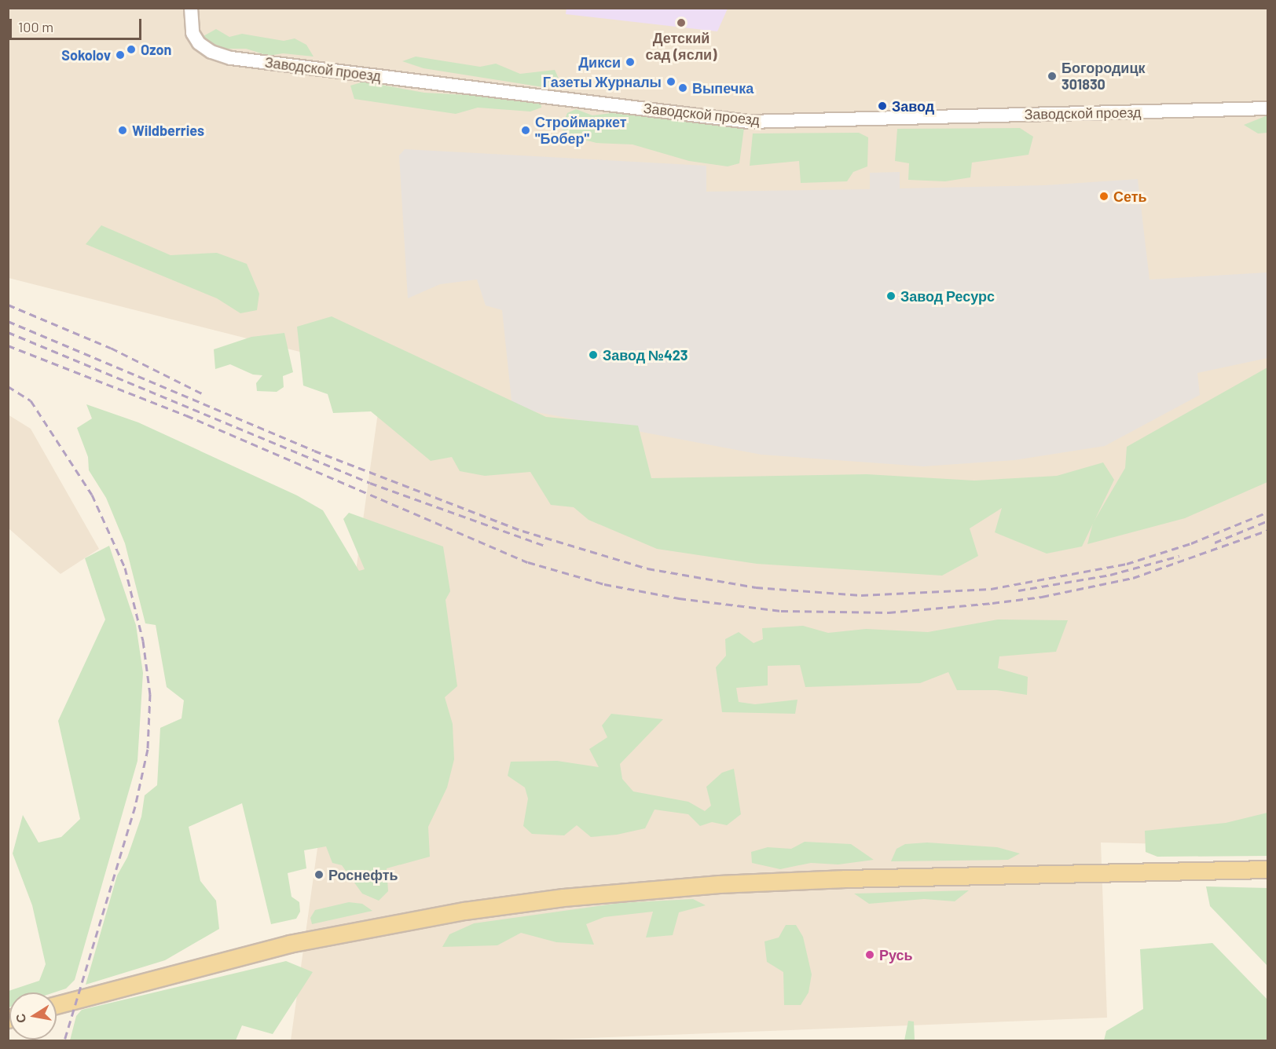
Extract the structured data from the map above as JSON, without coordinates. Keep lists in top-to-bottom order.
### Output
{
  "streets": {
    "street": ["Заводской проезд"]
  },
  "places": [
    "Детский сад (ясли)",
    "Ozon",
    "Sokolov",
    "Дикси",
    "Богородицк 301830",
    "Газеты Журналы",
    "Выпечка",
    "Завод",
    "Wildberries",
    "Строймаркет \"Бобер\"",
    "Сеть",
    "Завод Ресурс",
    "Завод №423",
    "Роснефть",
    "Русь"
  ],
  "scale_bar": "100 m",
  "north": "left"
}
